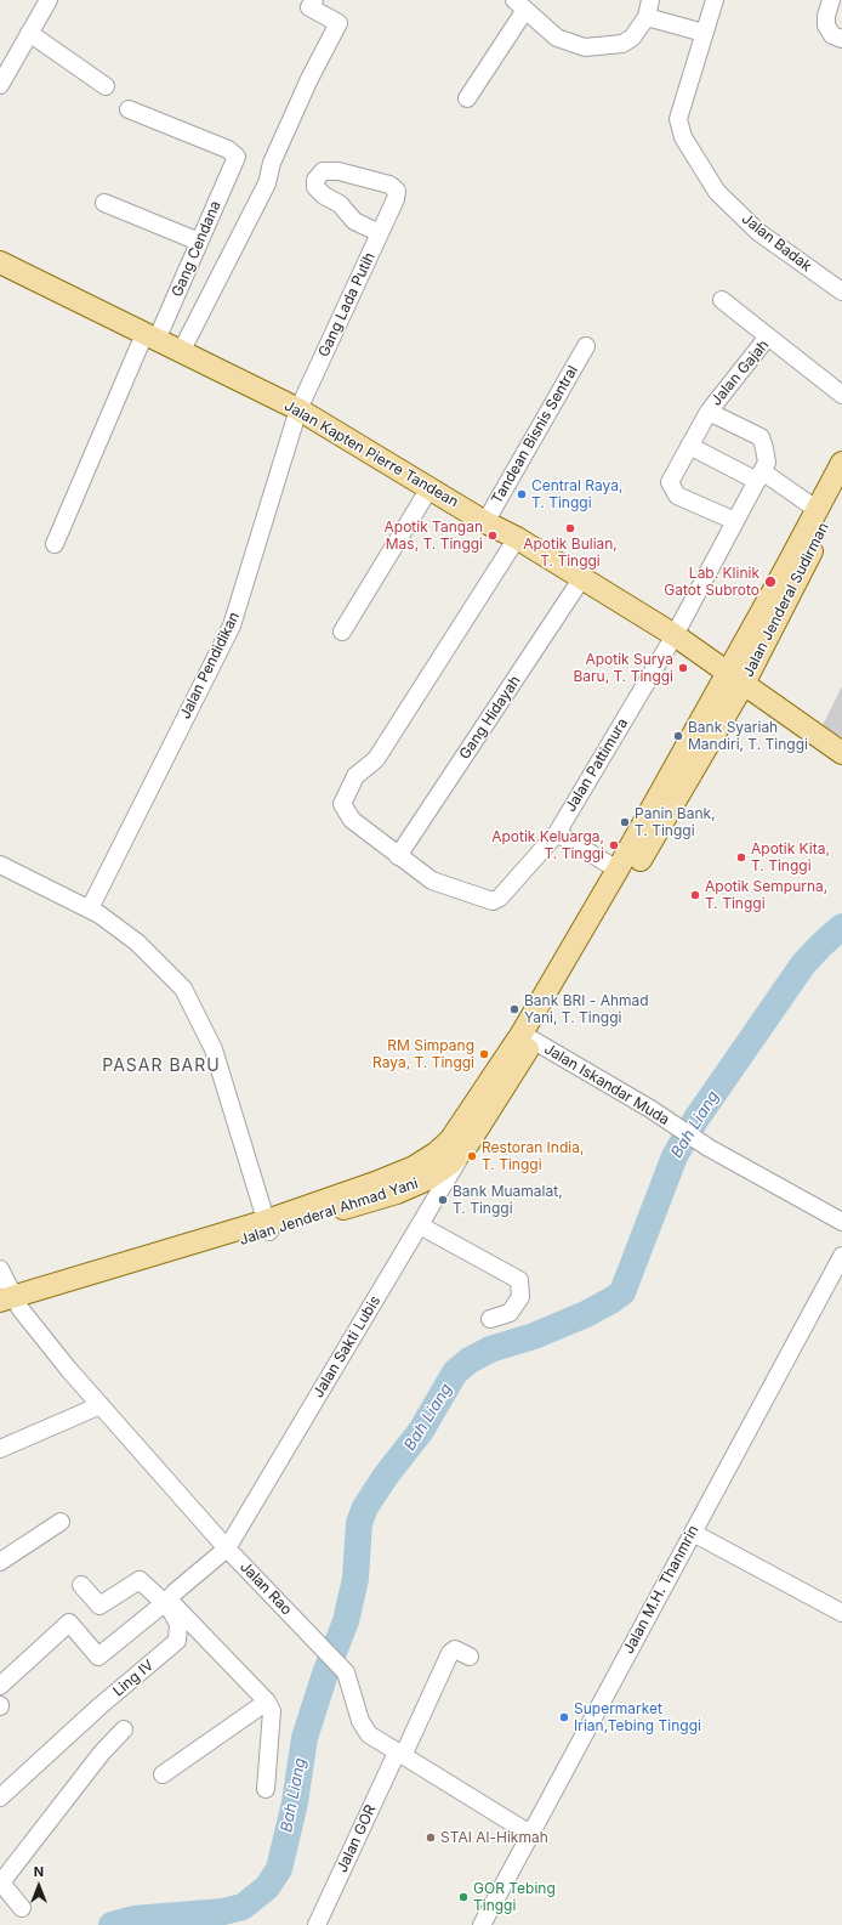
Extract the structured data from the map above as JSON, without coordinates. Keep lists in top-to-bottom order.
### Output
{
  "streets": {
    "main road": ["Jalan Kapten Pierre Tandean", "Jalan Jenderal Sudirman", "Jalan Jenderal Ahmad Yani"],
    "street": [
      "Jalan Badak",
      "Gang Cendana",
      "Gang Lada Putih",
      "Jalan Gajah",
      "Tandean Bisnis Sentral",
      "Jalan Pendidikan",
      "Gang Hidayah",
      "Jalan Pattimura",
      "Jalan Iskandar Muda",
      "Jalan Sakti Lubis",
      "Jalan Rao",
      "Jalan M.H. Thanmrin",
      "Ling IV",
      "Jalan GOR"
    ]
  },
  "crossings": [
    ["Gang Cendana", "Jalan Kapten Pierre Tandean"],
    ["Gang Lada Putih", "Jalan Kapten Pierre Tandean"],
    ["Gang Lada Putih", "Jalan Pendidikan"],
    ["Jalan Gajah", "Jalan Pattimura"],
    ["Tandean Bisnis Sentral", "Jalan Kapten Pierre Tandean"],
    ["Jalan Kapten Pierre Tandean", "Jalan Jenderal Sudirman"],
    ["Jalan Kapten Pierre Tandean", "Jalan Pendidikan"],
    ["Jalan Kapten Pierre Tandean", "Gang Hidayah"],
    ["Jalan Kapten Pierre Tandean", "Jalan Pattimura"],
    ["Jalan Kapten Pierre Tandean", "Jalan Jenderal Ahmad Yani"],
    ["Jalan Jenderal Sudirman", "Jalan Jenderal Ahmad Yani"],
    ["Gang Hidayah", "Jalan Pattimura"],
    ["Jalan Iskandar Muda", "Jalan Jenderal Ahmad Yani"],
    ["Jalan Jenderal Ahmad Yani", "Jalan Sakti Lubis"],
    ["Jalan Jenderal Ahmad Yani", "Jalan Rao"],
    ["Jalan Sakti Lubis", "Jalan Rao"],
    ["Jalan Rao", "Jalan M.H. Thanmrin"],
    ["Jalan Rao", "Jalan GOR"]
  ],
  "districts": ["PASAR BARU"],
  "water": ["Bah Liang"],
  "places": [
    "Central Raya, T. Tinggi",
    "Apotik Bulian, T. Tinggi",
    "Apotik Tangan Mas, T. Tinggi",
    "Lab. Klinik Gatot Subroto",
    "Apotik Surya Baru, T. Tinggi",
    "Bank Syariah Mandiri, T. Tinggi",
    "Panin Bank, T. Tinggi",
    "Apotik Keluarga, T. Tinggi",
    "Apotik Kita, T. Tinggi",
    "Apotik Sempurna, T. Tinggi",
    "Bank BRI - Ahmad Yani, T. Tinggi",
    "RM Simpang Raya, T. Tinggi",
    "Restoran India, T. Tinggi",
    "Bank Muamalat, T. Tinggi",
    "Supermarket Irian,Tebing Tinggi",
    "STAI Al-Hikmah",
    "GOR Tebing Tinggi"
  ],
  "north": "top"
}
